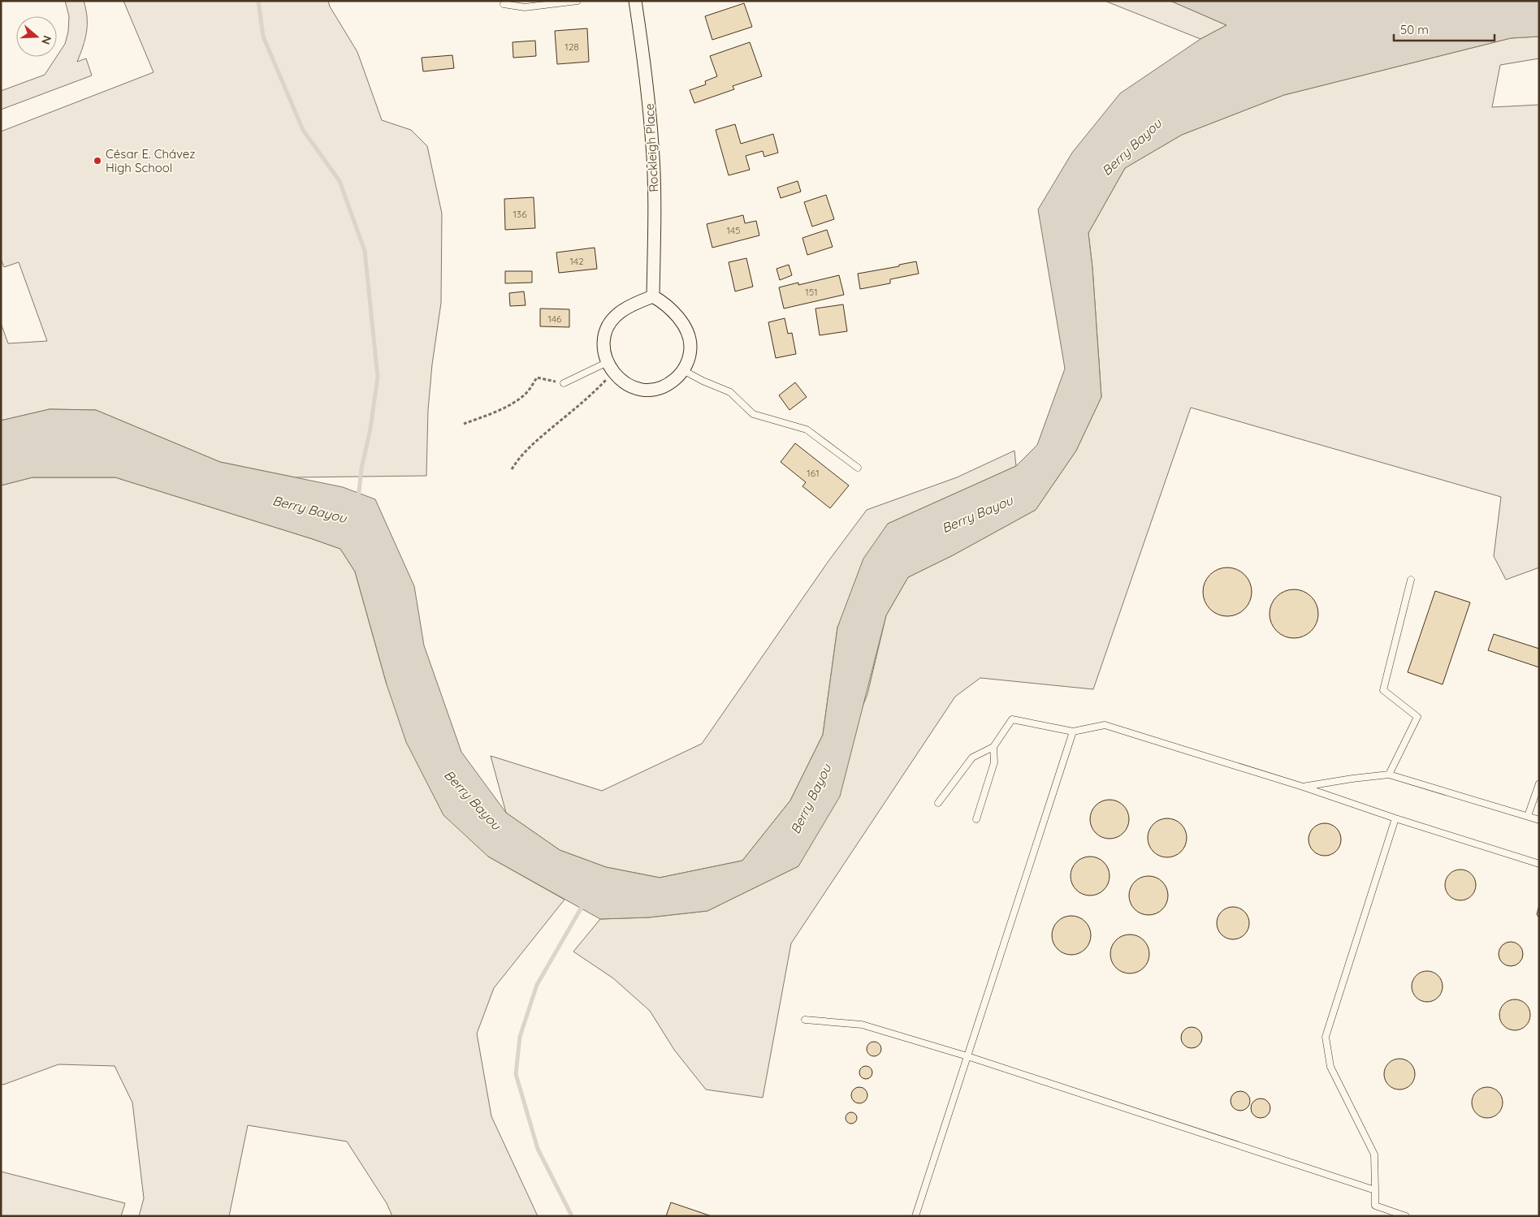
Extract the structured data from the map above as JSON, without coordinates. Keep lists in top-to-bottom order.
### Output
{
  "streets": {
    "street": ["Rockleigh Place"]
  },
  "water": ["Berry Bayou"],
  "places": ["César E. Chávez High School"],
  "house_numbers": [
    "128",
    "136",
    "145",
    "142",
    "151",
    "146",
    "161"
  ],
  "scale_bar": "50 m",
  "north": "right"
}
